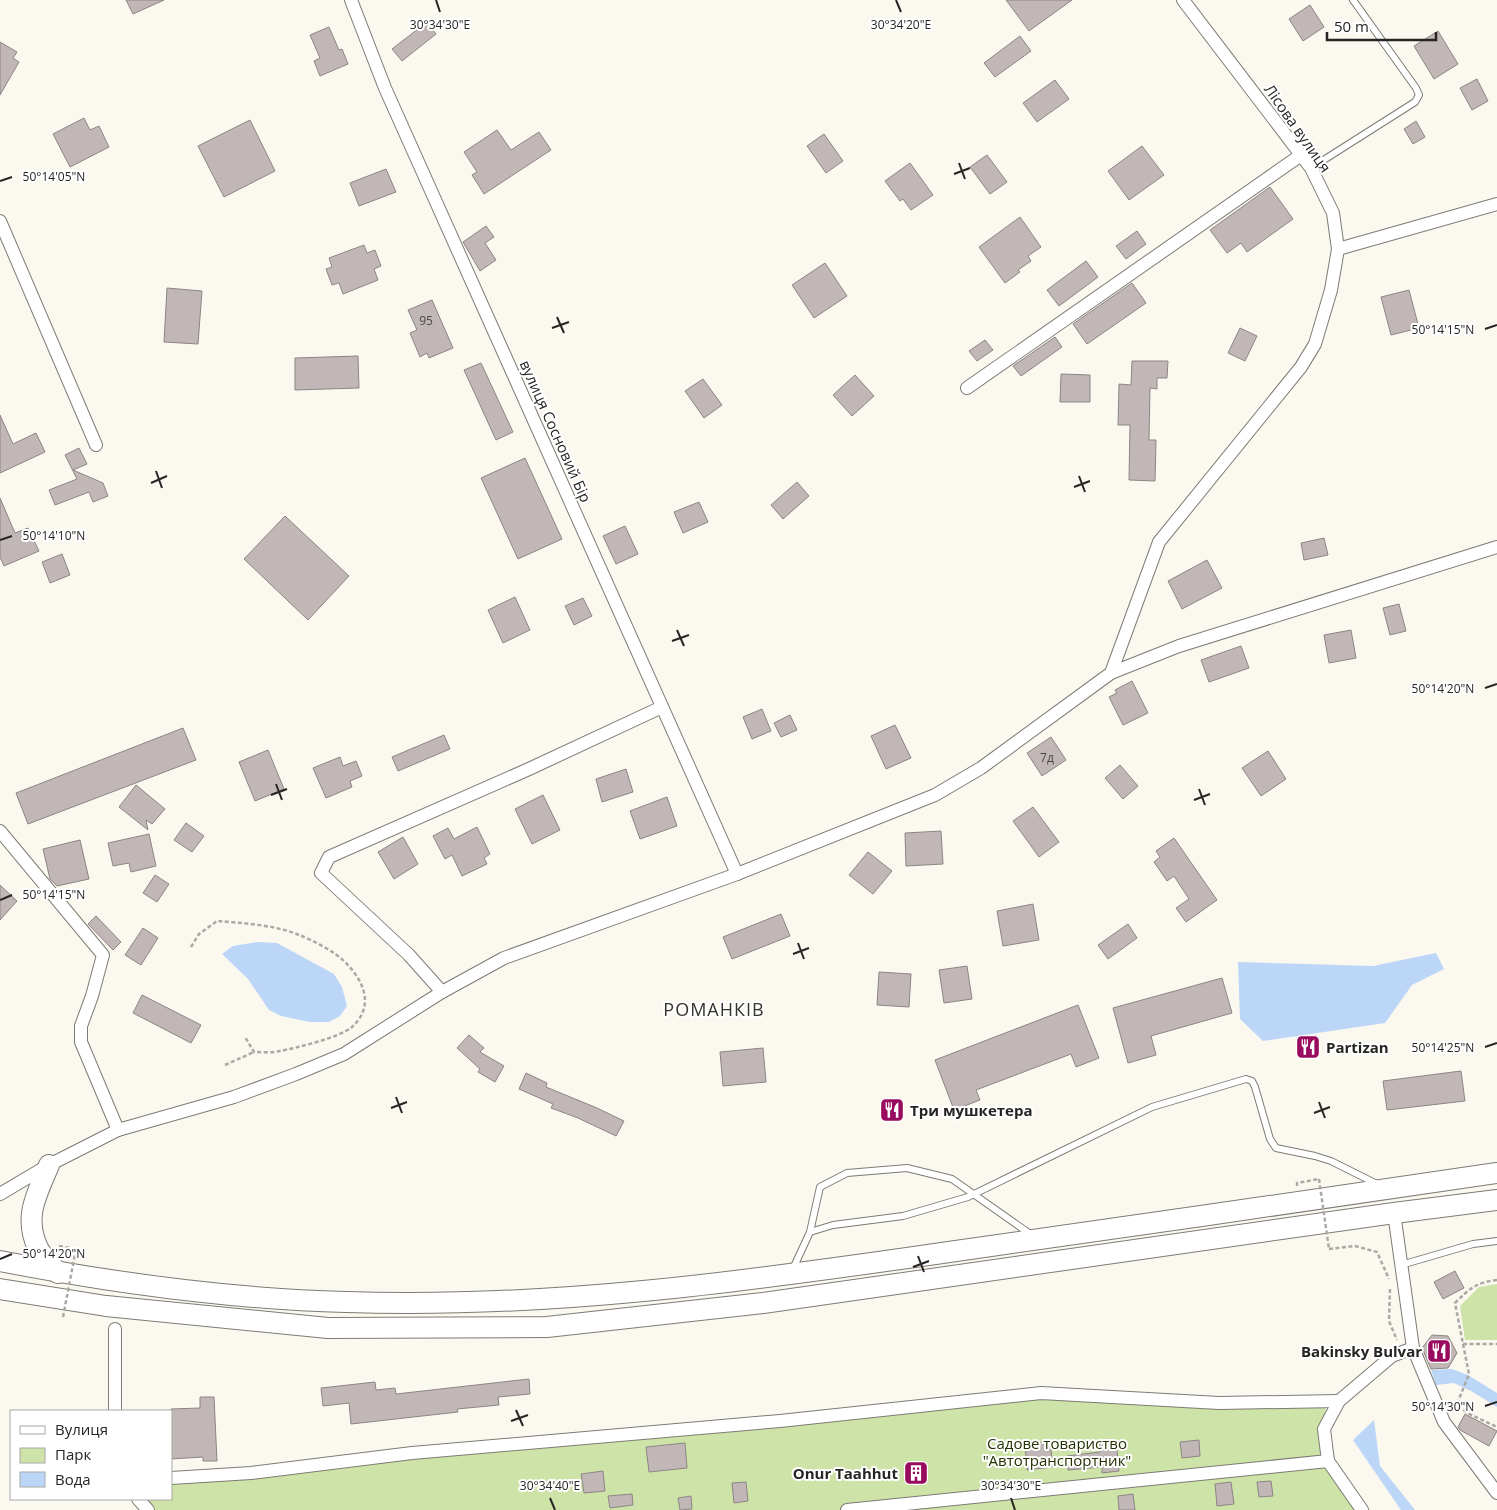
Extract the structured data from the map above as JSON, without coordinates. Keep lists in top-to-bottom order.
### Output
{
  "streets": {
    "street": ["Лісова вулиця", "вулиця Сосновий Бір"]
  },
  "districts": ["РОМАНКІВ"],
  "parks": ["Садове товариство \"Автотранспортник\""],
  "places": {
    "restaurant": ["Partizan", "Три мушкетера", "Bakinsky Bulvar"],
    "building": ["Onur Taahhut"]
  },
  "house_numbers": ["95", "7д"],
  "legend": ["Вулиця", "Парк", "Вода"],
  "scale_bar": "50 m",
  "coordinates": [
    "30°34'30\"E",
    "30°34'20\"E",
    "50°14'05\"N",
    "50°14'15\"N",
    "50°14'10\"N",
    "50°14'20\"N",
    "50°14'25\"N",
    "50°14'30\"N",
    "30°34'40\"E"
  ]
}
